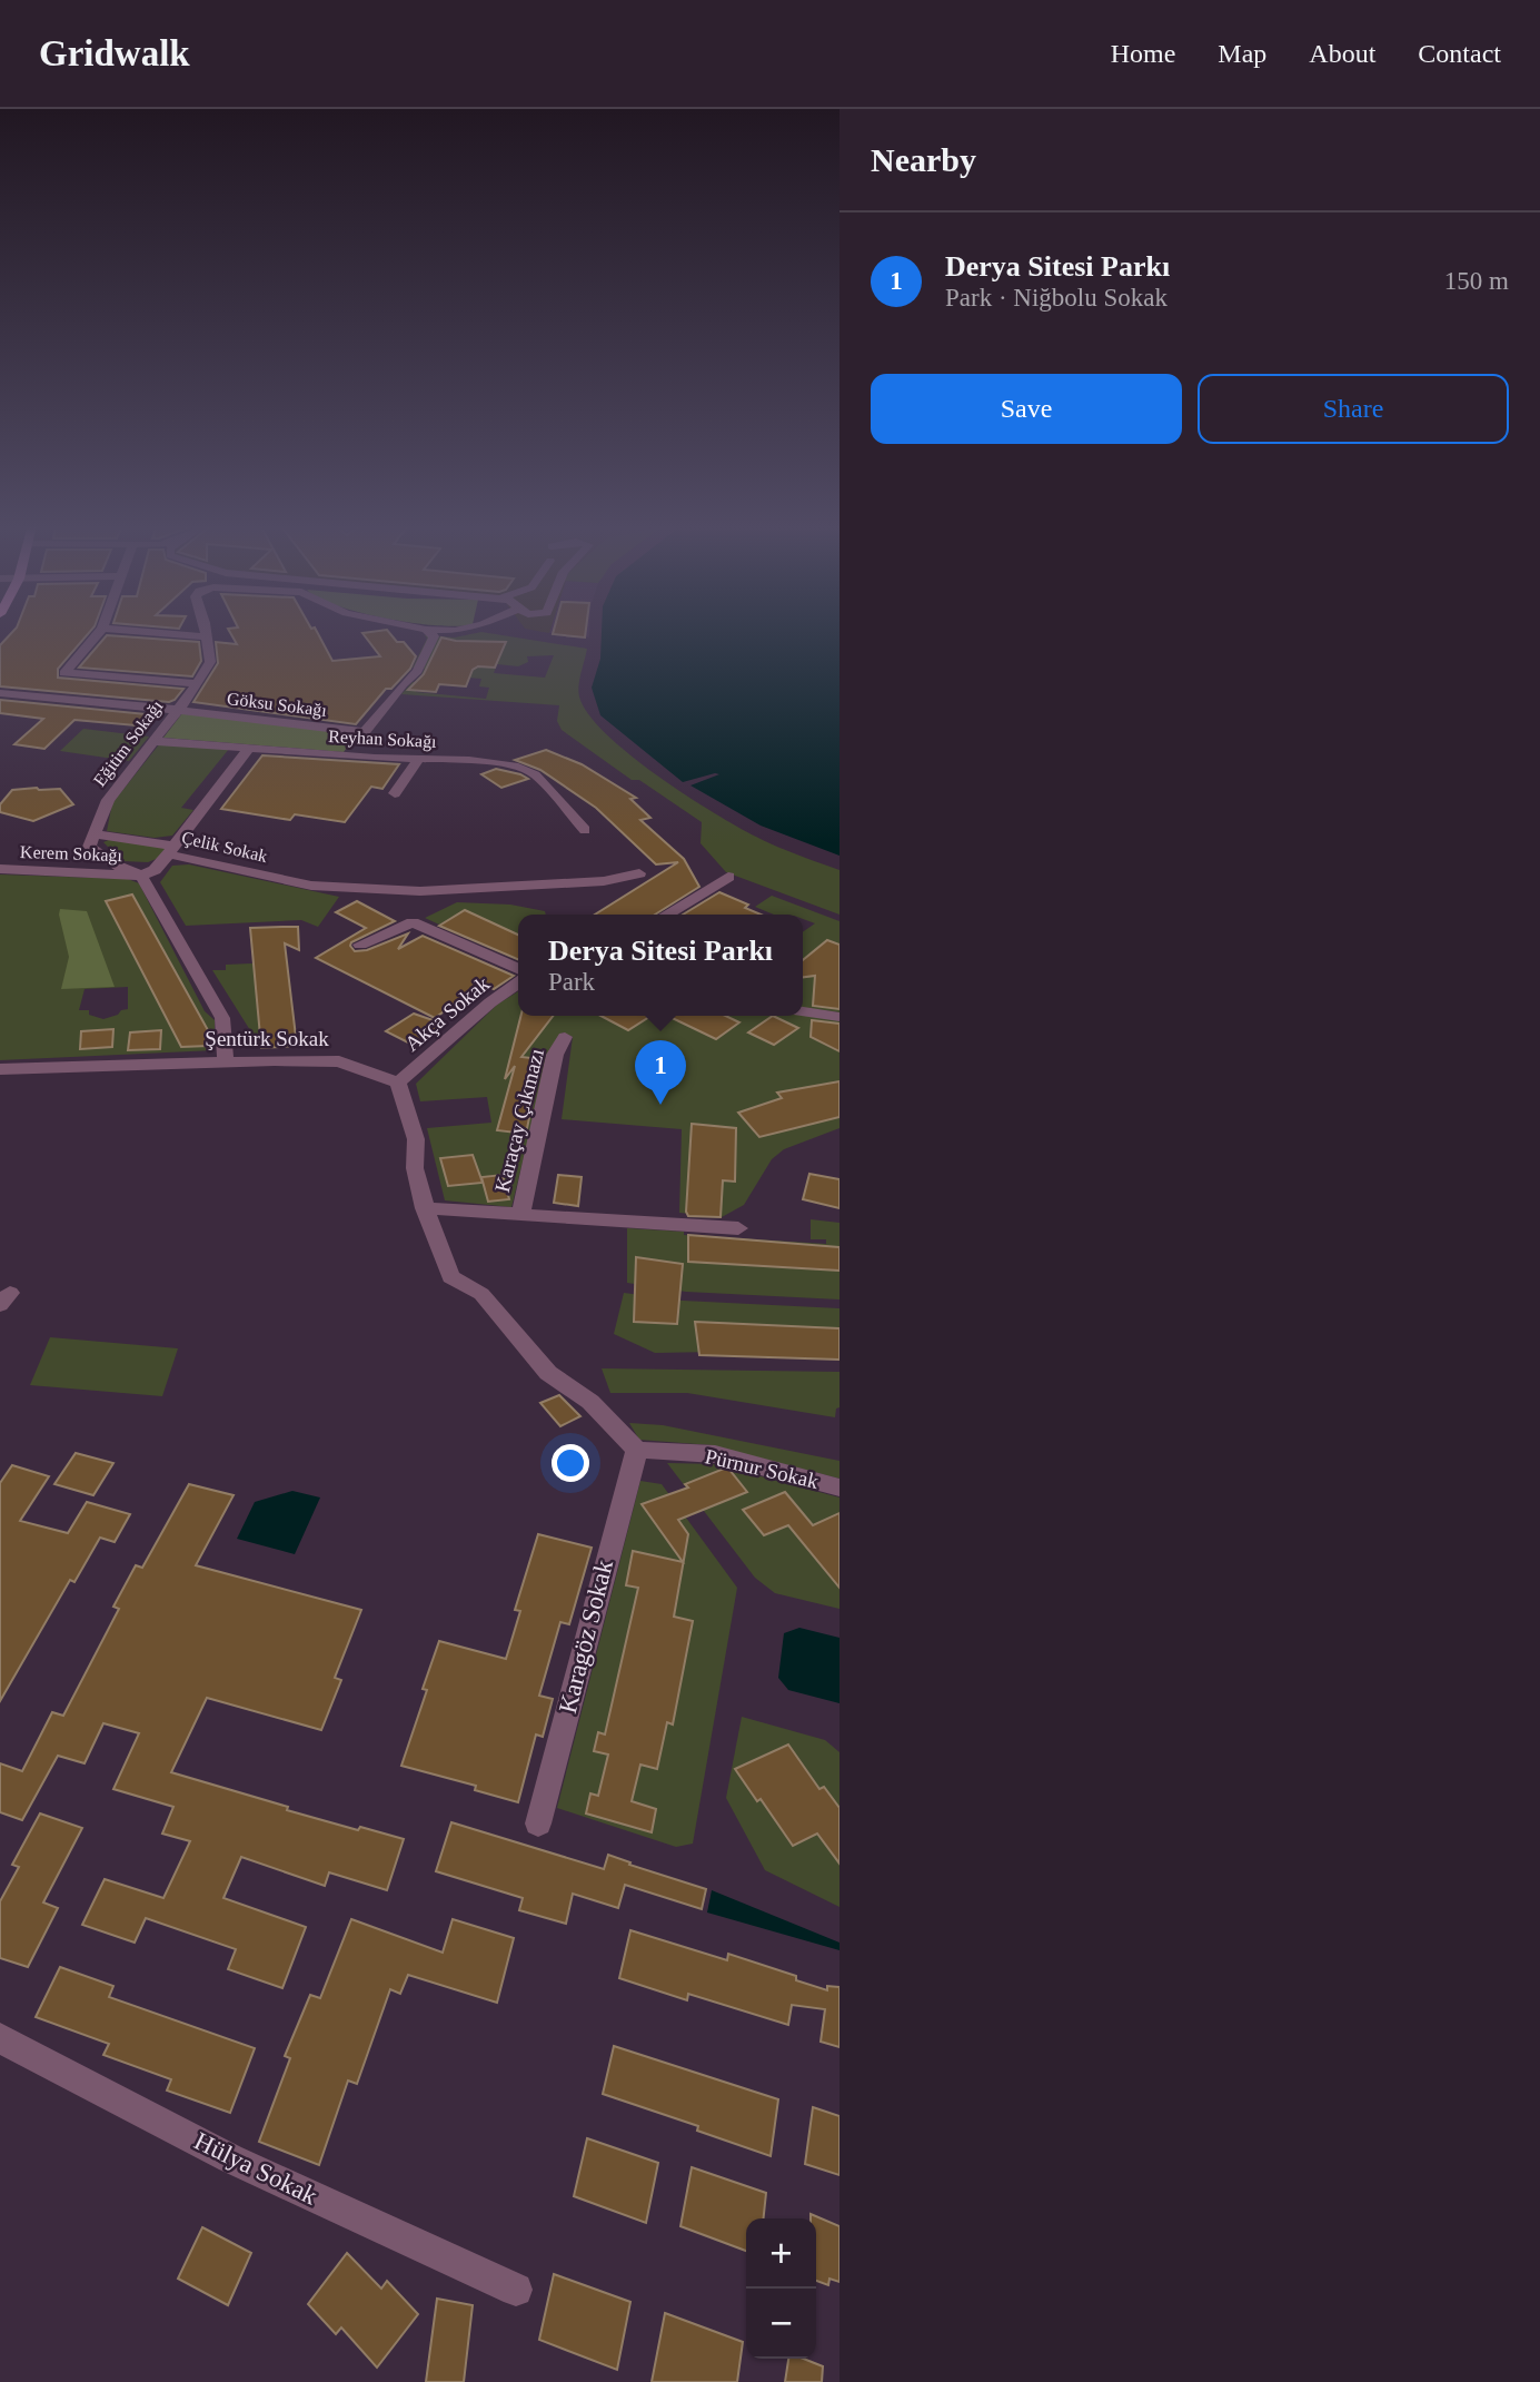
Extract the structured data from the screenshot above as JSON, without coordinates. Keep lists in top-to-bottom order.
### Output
{
  "streets": {
    "street": [
      "Göksu Sokağı",
      "Reyhan Sokağı",
      "Eğitim Sokağı",
      "Çelik Sokak",
      "Kerem Sokağı",
      "Akça Sokak",
      "Şentürk Sokak",
      "Karaçay Çıkmazı",
      "Pürnur Sokak",
      "Karagöz Sokak",
      "Hülya Sokak"
    ]
  },
  "crossings": [
    ["Göksu Sokağı", "Eğitim Sokağı"],
    ["Reyhan Sokağı", "Eğitim Sokağı"],
    ["Eğitim Sokağı", "Çelik Sokak"],
    ["Akça Sokak", "Şentürk Sokak"],
    ["Pürnur Sokak", "Karagöz Sokak"]
  ],
  "page": {
    "header": "Gridwalk",
    "nav": [
      "Home",
      "Map",
      "About",
      "Contact"
    ],
    "heading": "Nearby",
    "list": [
      {
        "mark": "1",
        "name": "Derya Sitesi Parkı",
        "note": "Park · Niğbolu Sokak",
        "value": "150 m"
      }
    ],
    "buttons": ["Save", "Share"],
    "popup": ["Derya Sitesi Parkı", "Park"],
    "pins": "1",
    "map_buttons": ["+", "−"]
  }
}
